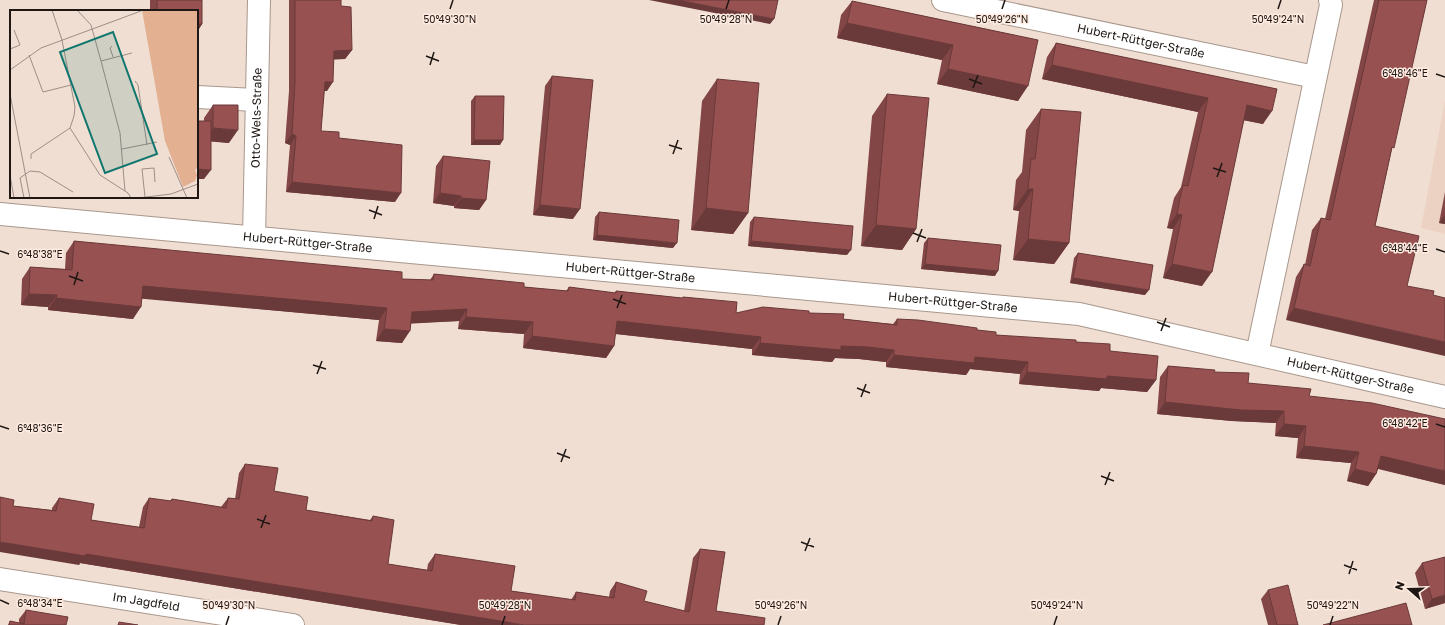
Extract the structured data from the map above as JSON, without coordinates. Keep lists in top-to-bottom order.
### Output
{
  "streets": {
    "street": ["Hubert-Rüttger-Straße", "Otto-Wels-Straße", "Im Jagdfeld"]
  },
  "crossings": [
    ["Hubert-Rüttger-Straße", "Otto-Wels-Straße"]
  ],
  "north": "left",
  "coordinates": [
    "50°49'30\"N",
    "50°49'28\"N",
    "50°49'26\"N",
    "50°49'24\"N",
    "6°48'46\"E",
    "6°48'44\"E",
    "6°48'38\"E",
    "6°48'42\"E",
    "6°48'36\"E",
    "6°48'34\"E",
    "50°49'22\"N"
  ]
}
